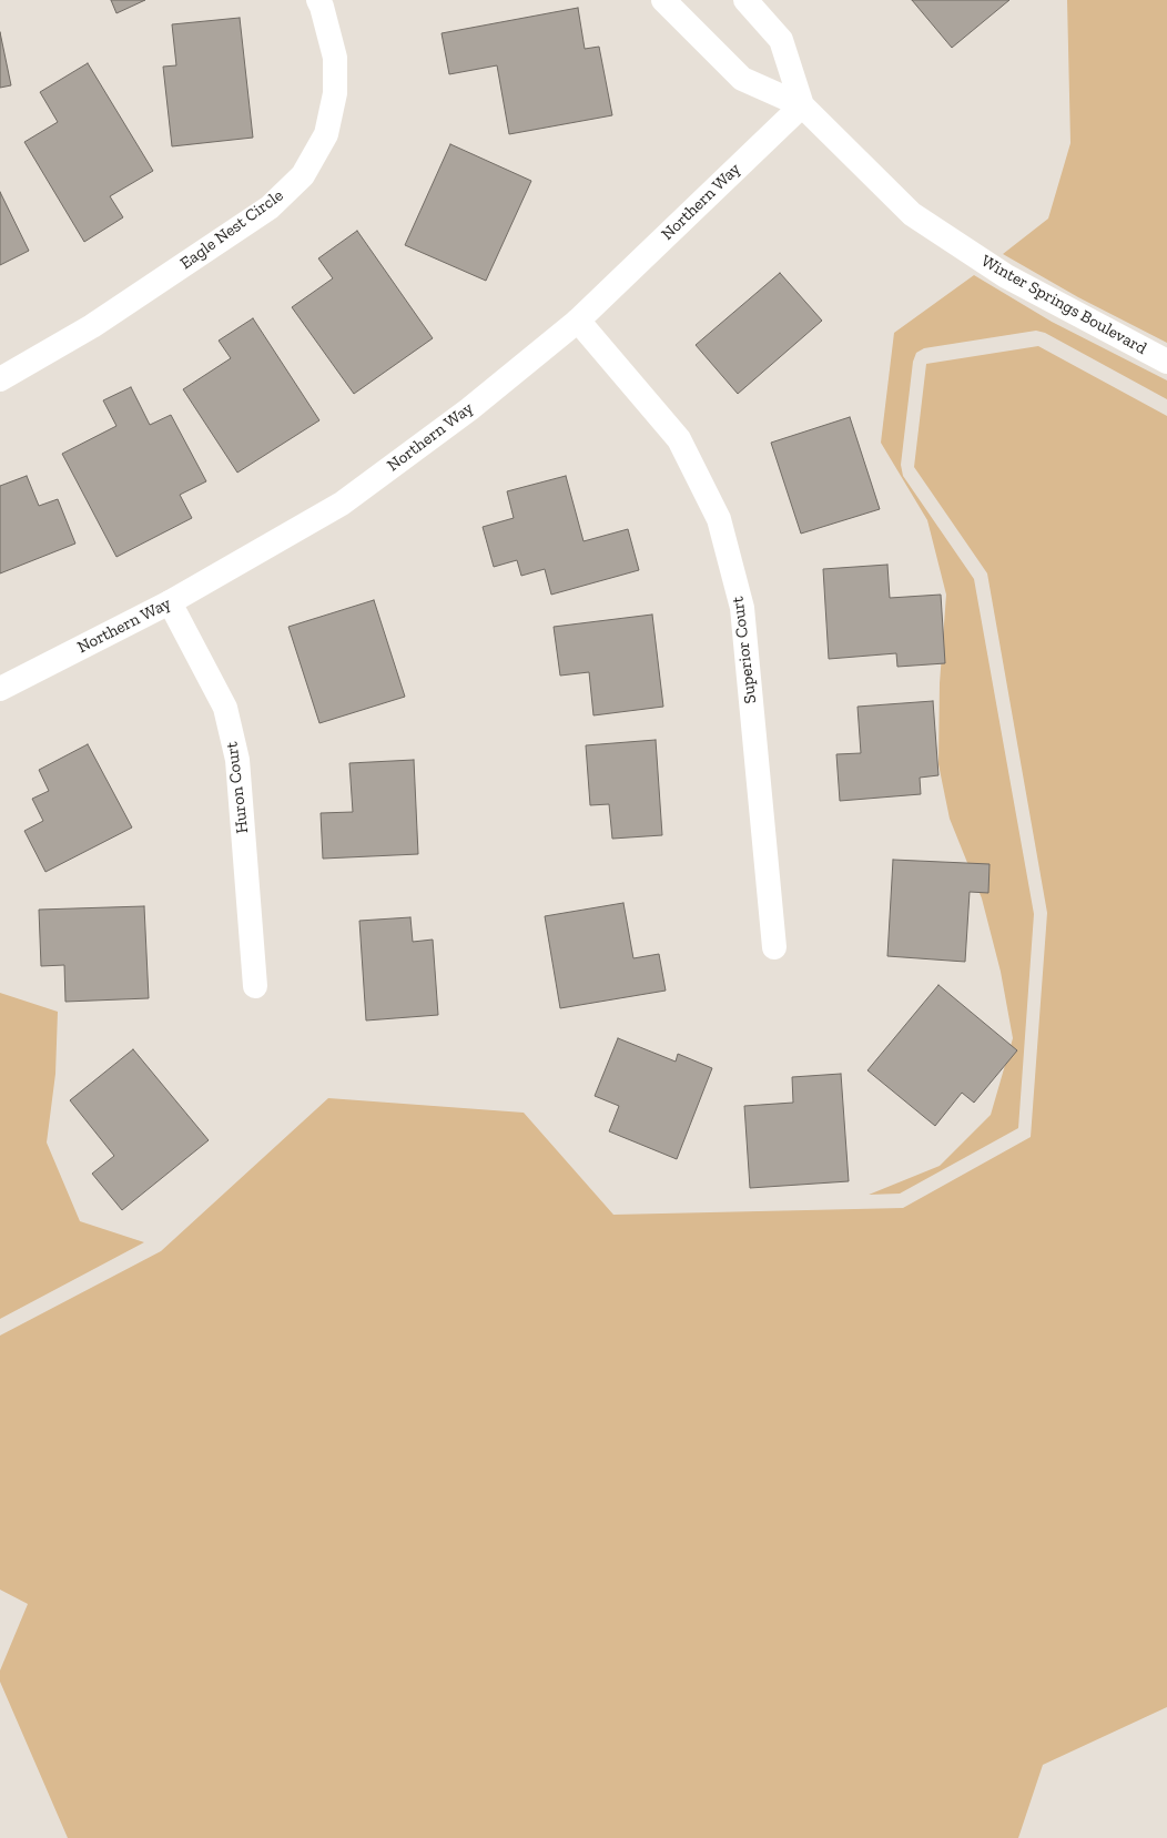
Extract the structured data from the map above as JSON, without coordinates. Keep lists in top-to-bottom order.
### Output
{
  "streets": {
    "street": [
      "Northern Way",
      "Eagle Nest Circle",
      "Winter Springs Boulevard",
      "Superior Court",
      "Huron Court"
    ]
  },
  "crossings": [
    ["Northern Way", "Winter Springs Boulevard"],
    ["Northern Way", "Superior Court"],
    ["Northern Way", "Huron Court"]
  ]
}
